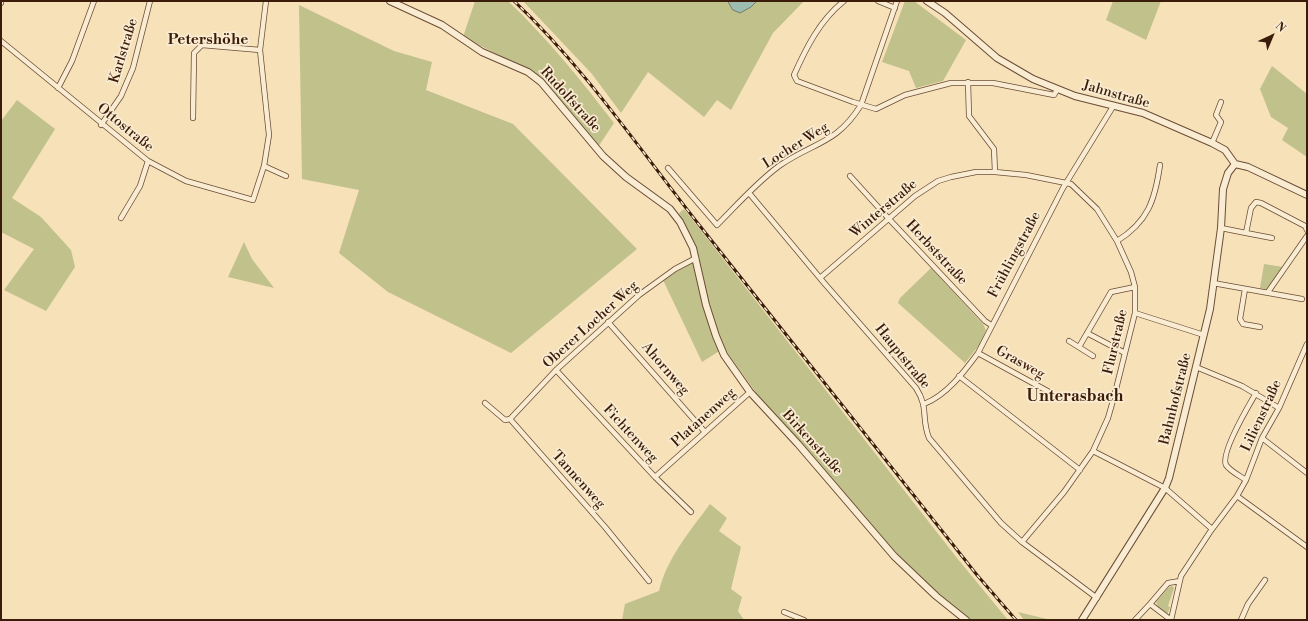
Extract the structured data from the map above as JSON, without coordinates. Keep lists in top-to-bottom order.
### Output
{
  "streets": {
    "street": [
      "Karlstraße",
      "Jahnstraße",
      "Rudolfstraße",
      "Ottostraße",
      "Locher Weg",
      "Winterstraße",
      "Herbststraße",
      "Frühlingstraße",
      "Oberer Locher Weg",
      "Flurstraße",
      "Hauptstraße",
      "Grasweg",
      "Ahornweg",
      "Bahnhofstraße",
      "Lilienstraße",
      "Platanenweg",
      "Fichtenweg",
      "Birkenstraße",
      "Tannenweg"
    ]
  },
  "crossings": [
    ["Karlstraße", "Ottostraße"],
    ["Jahnstraße", "Frühlingstraße"],
    ["Jahnstraße", "Bahnhofstraße"],
    ["Rudolfstraße", "Oberer Locher Weg"],
    ["Rudolfstraße", "Birkenstraße"],
    ["Locher Weg", "Hauptstraße"],
    ["Winterstraße", "Herbststraße"],
    ["Winterstraße", "Frühlingstraße"],
    ["Winterstraße", "Flurstraße"],
    ["Winterstraße", "Hauptstraße"],
    ["Herbststraße", "Frühlingstraße"],
    ["Frühlingstraße", "Flurstraße"],
    ["Frühlingstraße", "Hauptstraße"],
    ["Frühlingstraße", "Grasweg"],
    ["Oberer Locher Weg", "Ahornweg"],
    ["Oberer Locher Weg", "Fichtenweg"],
    ["Oberer Locher Weg", "Birkenstraße"],
    ["Oberer Locher Weg", "Tannenweg"],
    ["Flurstraße", "Hauptstraße"],
    ["Hauptstraße", "Bahnhofstraße"],
    ["Ahornweg", "Platanenweg"],
    ["Platanenweg", "Fichtenweg"],
    ["Platanenweg", "Birkenstraße"]
  ],
  "districts": ["Petershöhe", "Unterasbach"],
  "north": "top right"
}
